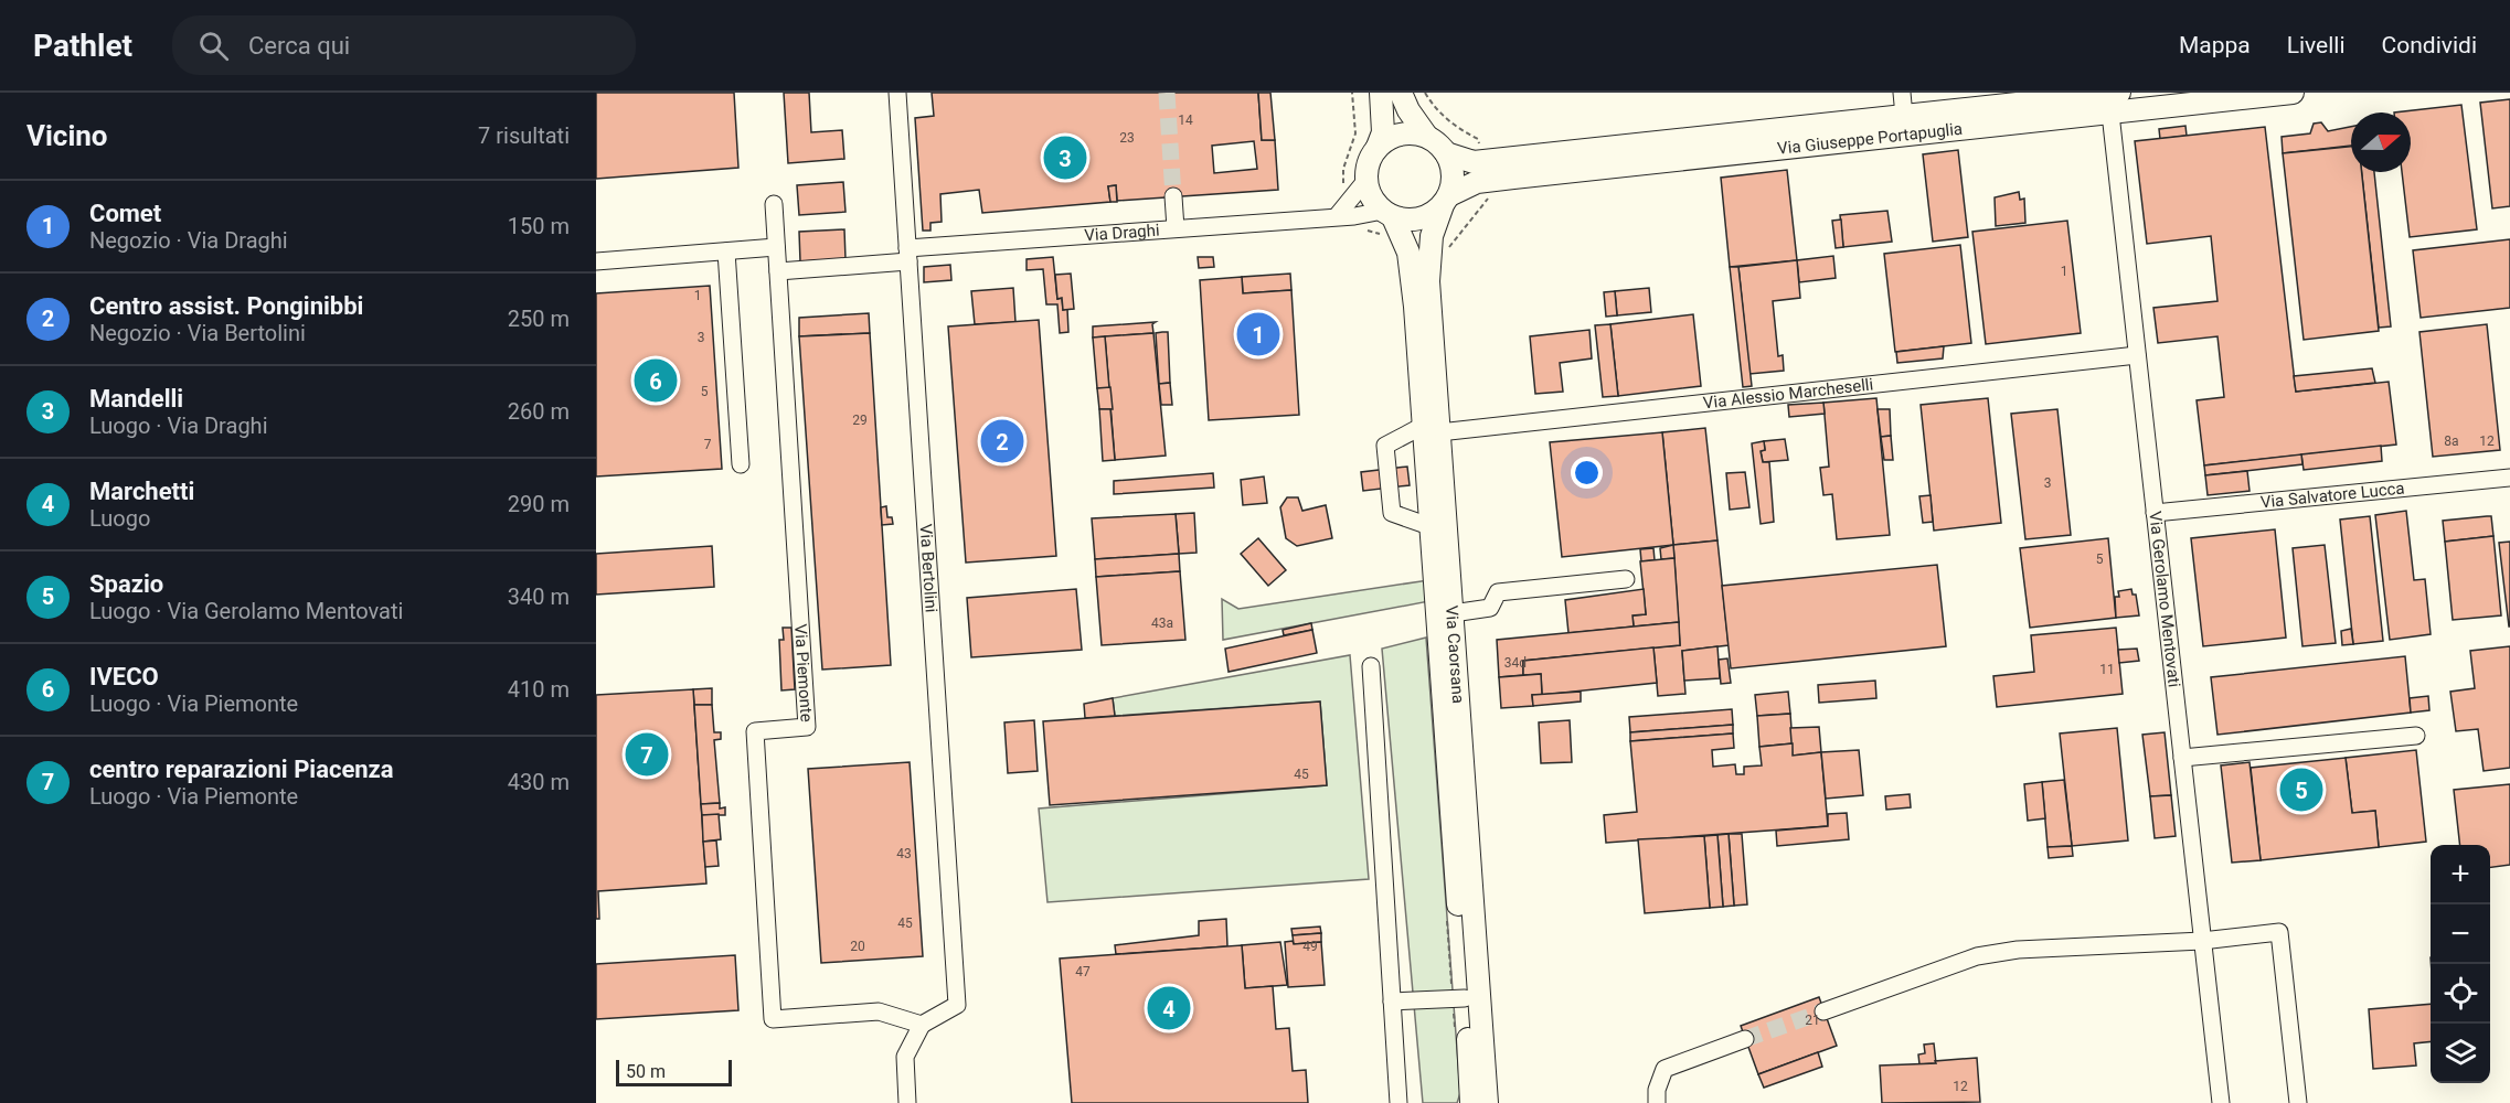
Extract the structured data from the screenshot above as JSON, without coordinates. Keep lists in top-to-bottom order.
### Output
{
  "streets": {
    "main road": ["Via Giuseppe Portapuglia", "Via Caorsana"],
    "street": [
      "Via Draghi",
      "Via Alessio Marcheselli",
      "Via Salvatore Lucca",
      "Via Bertolini",
      "Via Gerolamo Mentovati",
      "Via Piemonte"
    ]
  },
  "crossings": [
    ["Via Giuseppe Portapuglia", "Via Draghi"],
    ["Via Giuseppe Portapuglia", "Via Gerolamo Mentovati"],
    ["Via Giuseppe Portapuglia", "Via Caorsana"],
    ["Via Draghi", "Via Bertolini"],
    ["Via Draghi", "Via Caorsana"],
    ["Via Draghi", "Via Piemonte"],
    ["Via Alessio Marcheselli", "Via Gerolamo Mentovati"],
    ["Via Alessio Marcheselli", "Via Caorsana"],
    ["Via Salvatore Lucca", "Via Gerolamo Mentovati"],
    ["Via Bertolini", "Via Piemonte"]
  ],
  "house_numbers": [
    "14",
    "23",
    "1",
    "1",
    "3",
    "5",
    "29",
    "8a",
    "12",
    "7",
    "3",
    "5",
    "43a",
    "34d",
    "11",
    "45",
    "43",
    "45",
    "20",
    "49",
    "47",
    "21",
    "12"
  ],
  "scale_bar": "50 m",
  "north": "right",
  "page": {
    "header": "Pathlet",
    "search": "Cerca qui",
    "nav": ["Mappa", "Livelli", "Condividi"],
    "heading": ["Vicino", "7 risultati"],
    "pins": [
      "3",
      "1",
      "6",
      "2",
      "7",
      "5",
      "4"
    ],
    "list": [
      {
        "mark": "1",
        "name": "Comet",
        "note": "Negozio · Via Draghi",
        "value": "150 m"
      },
      {
        "mark": "2",
        "name": "Centro assist. Ponginibbi",
        "note": "Negozio · Via Bertolini",
        "value": "250 m"
      },
      {
        "mark": "3",
        "name": "Mandelli",
        "note": "Luogo · Via Draghi",
        "value": "260 m"
      },
      {
        "mark": "4",
        "name": "Marchetti",
        "note": "Luogo",
        "value": "290 m"
      },
      {
        "mark": "5",
        "name": "Spazio",
        "note": "Luogo · Via Gerolamo Mentovati",
        "value": "340 m"
      },
      {
        "mark": "6",
        "name": "IVECO",
        "note": "Luogo · Via Piemonte",
        "value": "410 m"
      },
      {
        "mark": "7",
        "name": "centro reparazioni Piacenza",
        "note": "Luogo · Via Piemonte",
        "value": "430 m"
      }
    ],
    "map_buttons": ["+", "−"],
    "scale": "50 m"
  }
}
